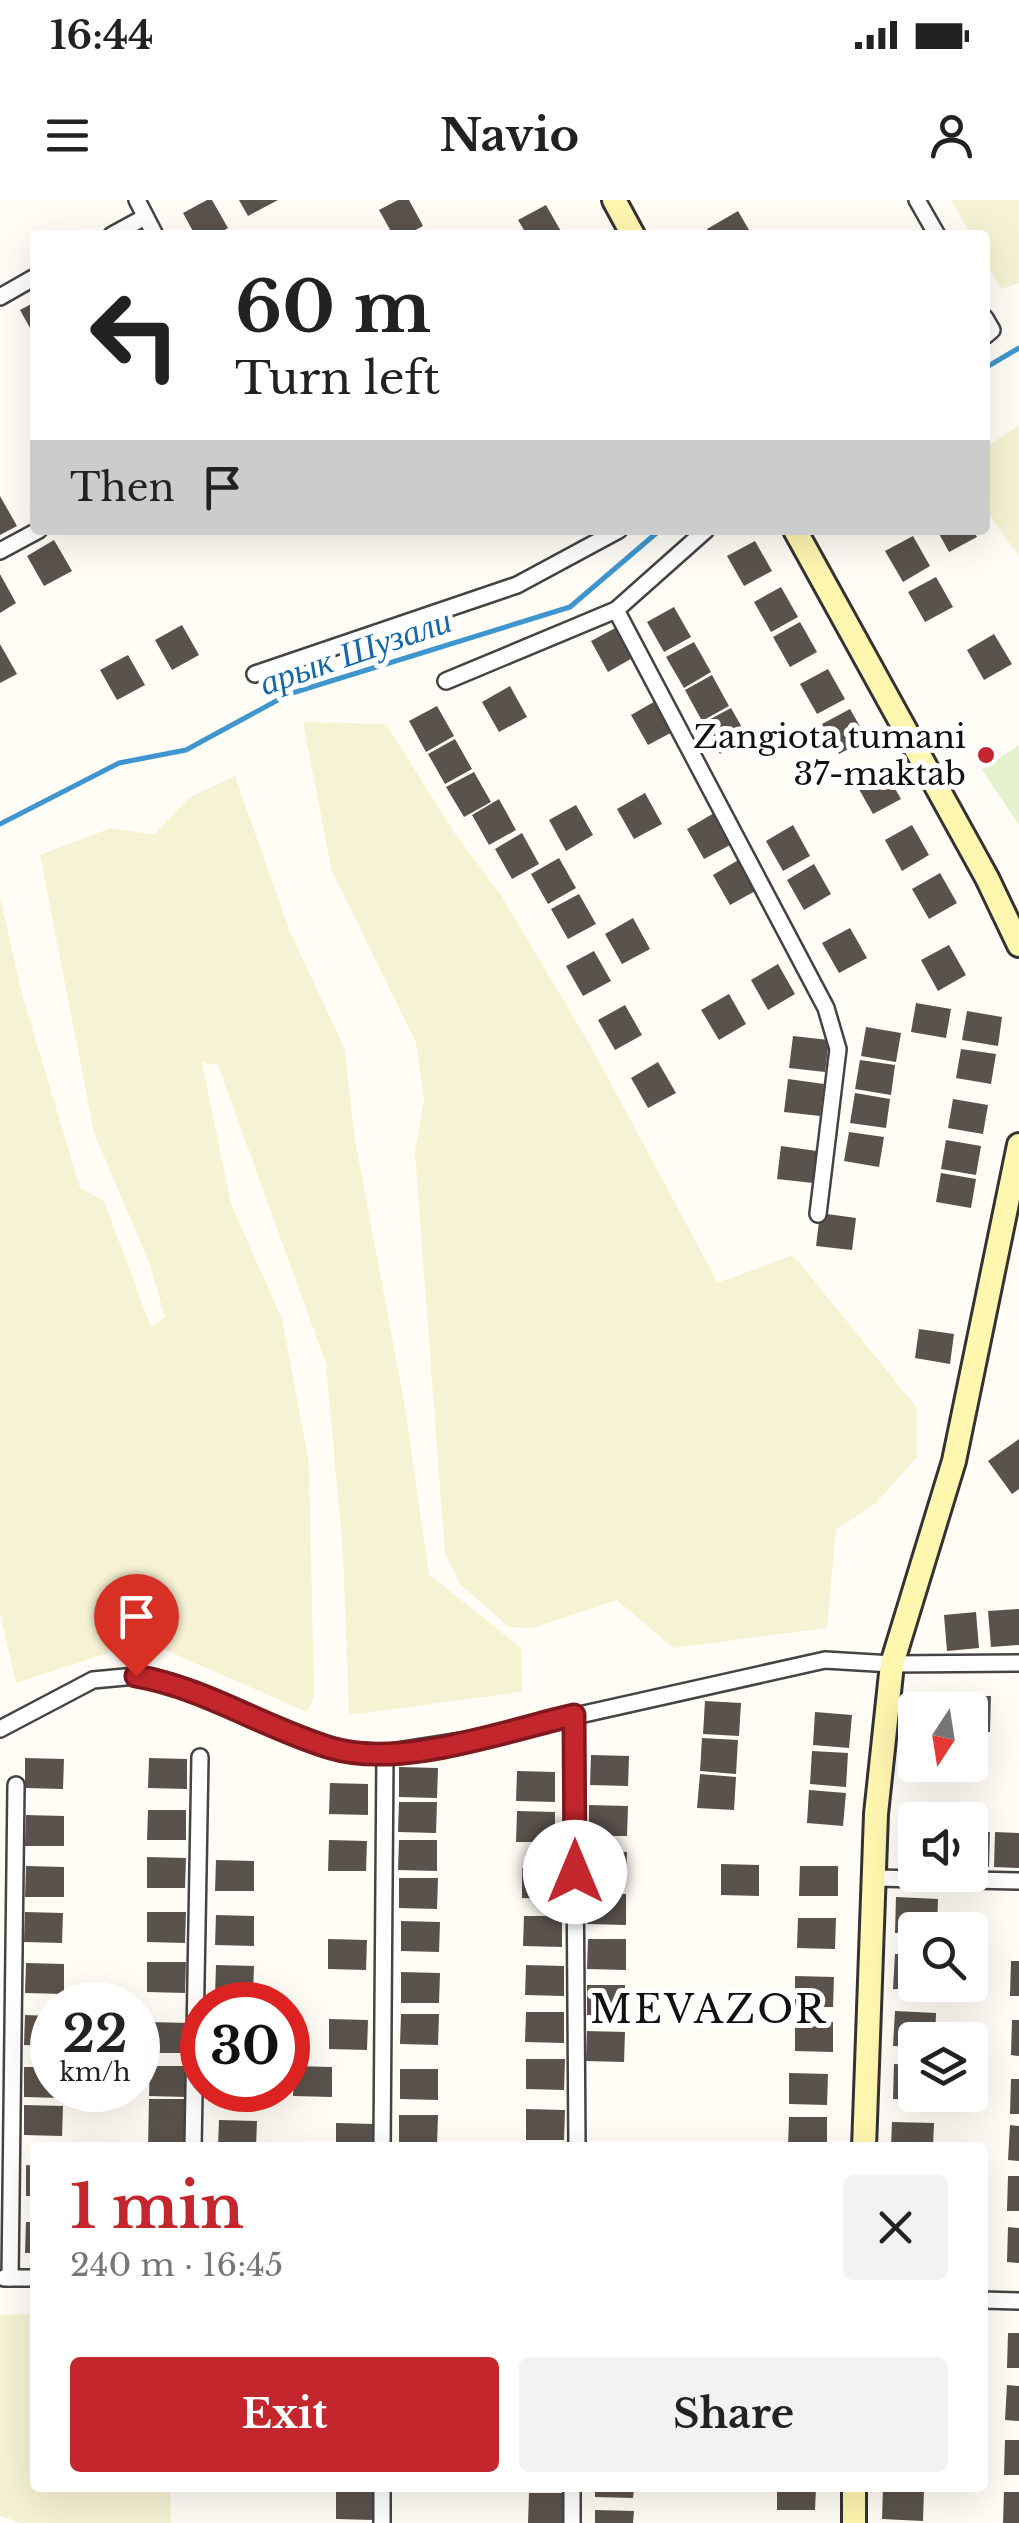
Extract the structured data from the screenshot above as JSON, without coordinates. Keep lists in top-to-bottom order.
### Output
{
  "districts": ["MEVAZOR"],
  "water": ["арык Шузали"],
  "places": ["Zangiota tumani 37-maktab"],
  "north": "bottom",
  "page": {
    "status": "16:44",
    "header": "Navio",
    "turn": ["60 m", "Turn left"],
    "then": "Then",
    "speed": "22 km/h",
    "limit": "30",
    "heading": ["1 min", "240 m · 16:45"],
    "buttons": ["Exit", "Share"]
  }
}
